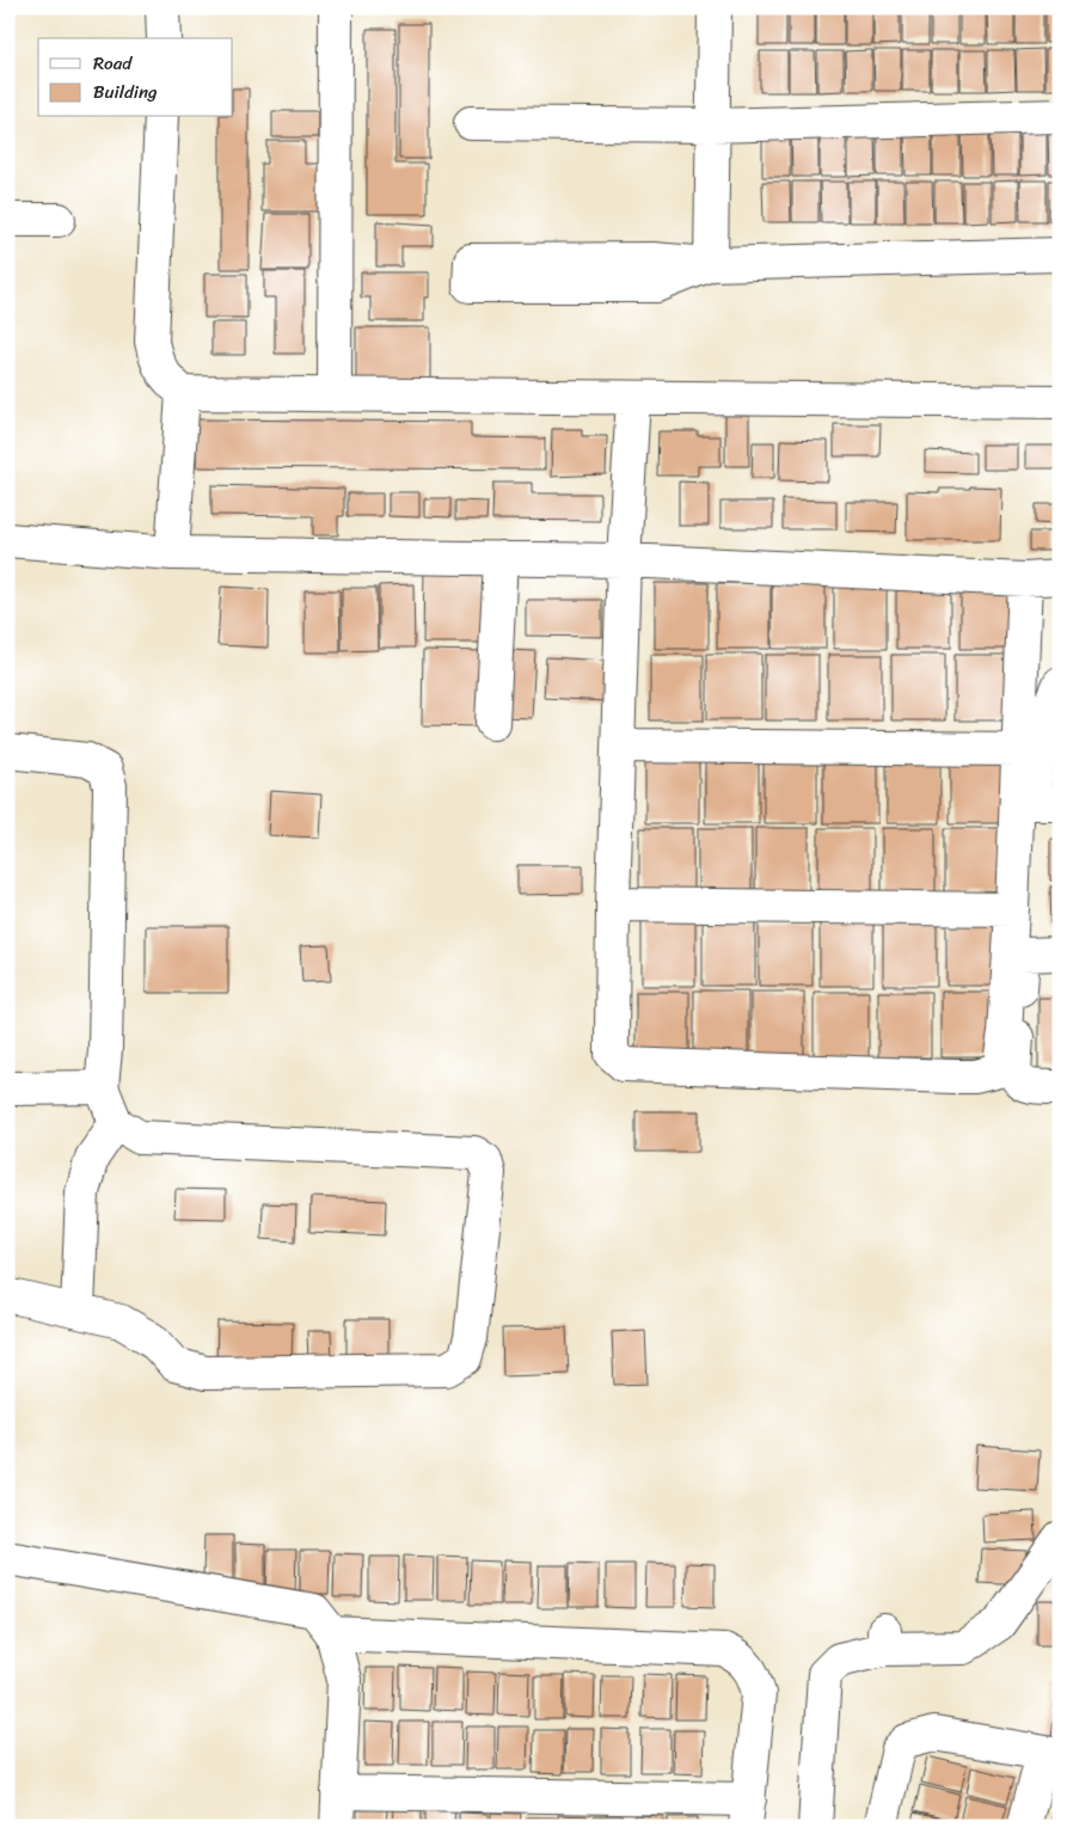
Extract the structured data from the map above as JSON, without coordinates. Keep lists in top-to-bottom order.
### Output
{
  "legend": ["Road", "Building"]
}
